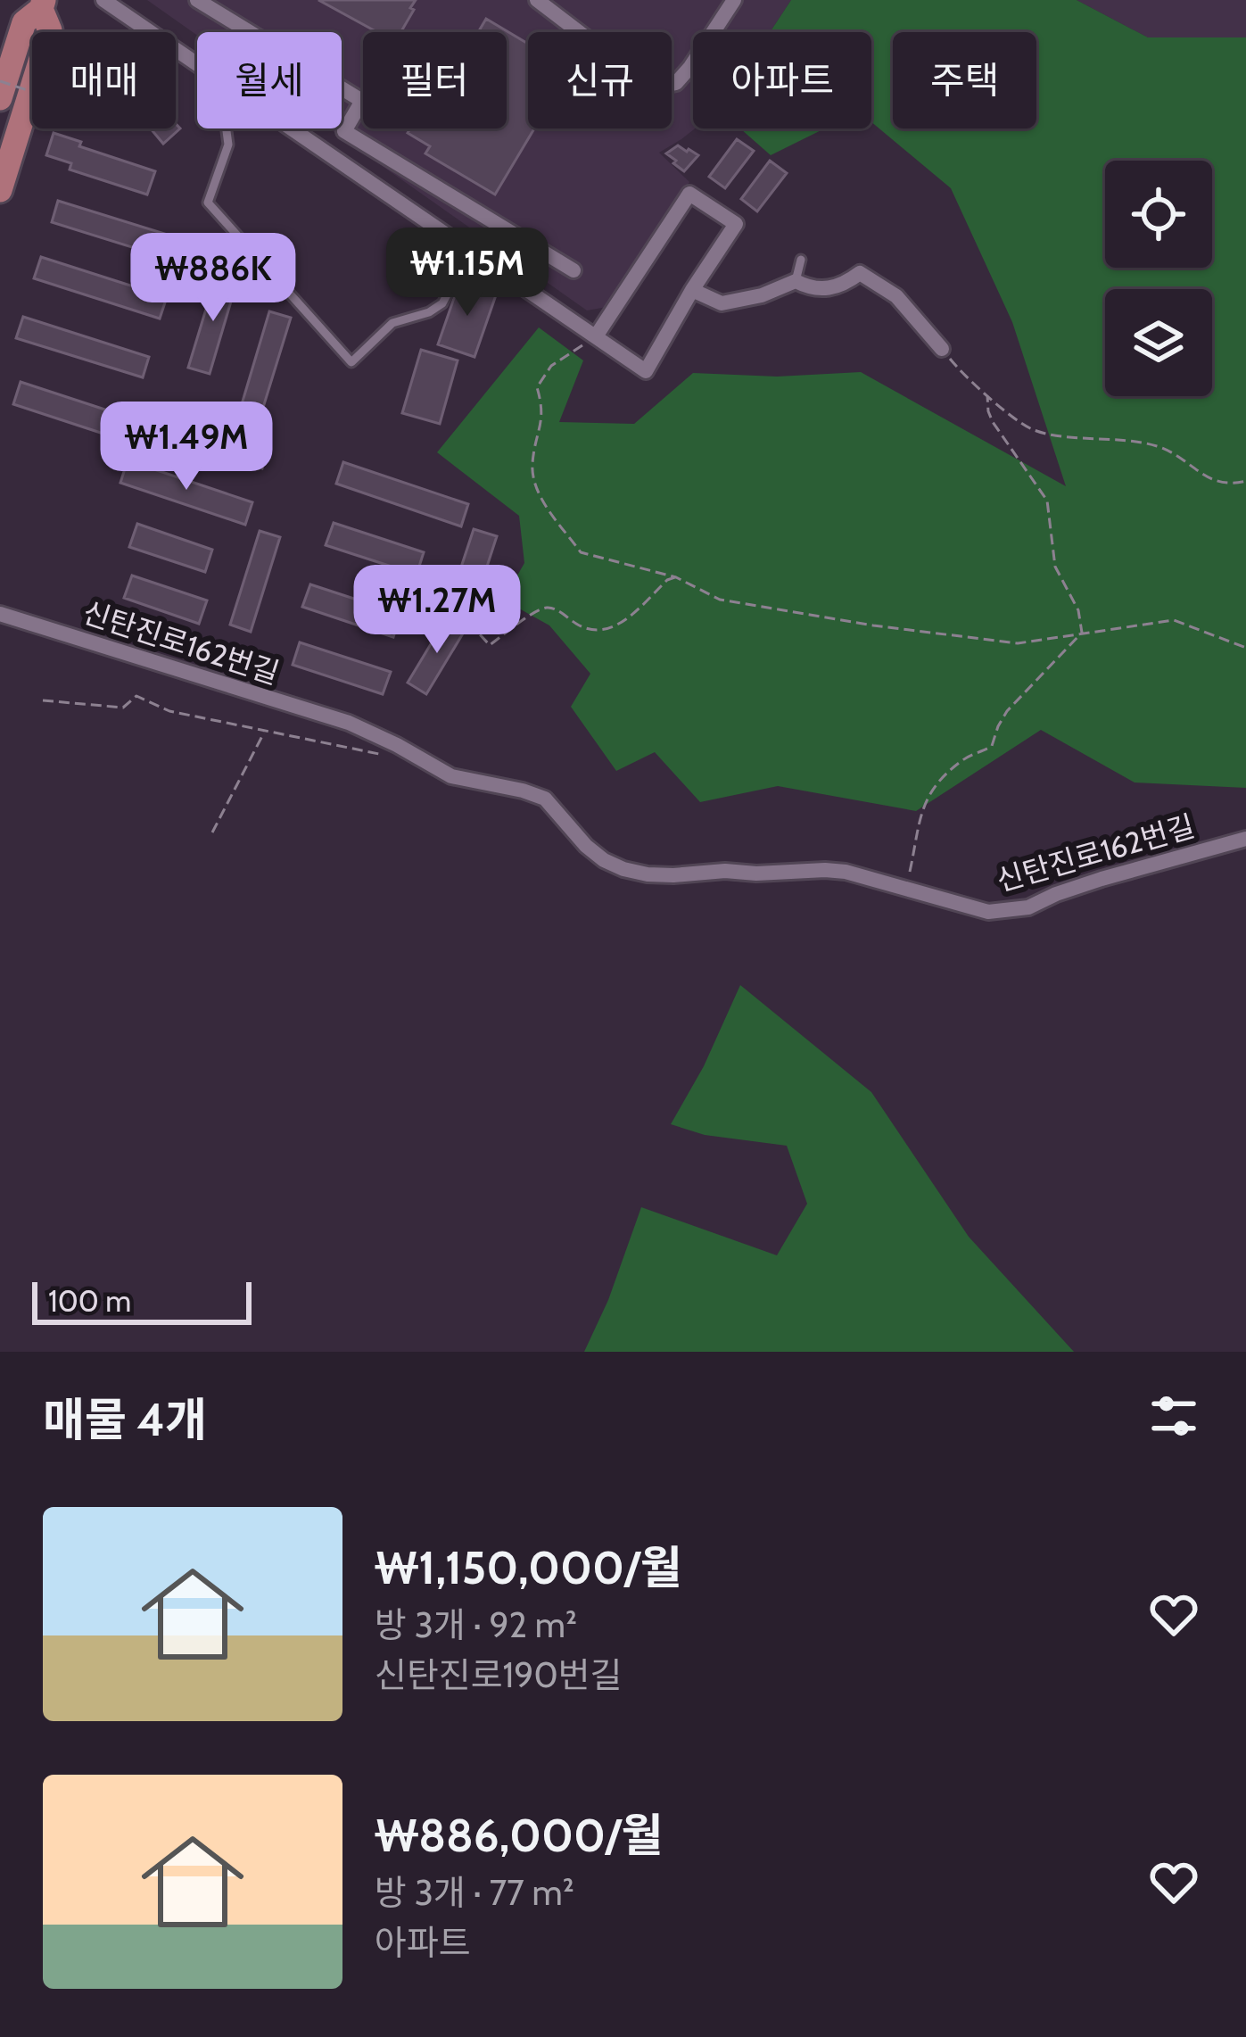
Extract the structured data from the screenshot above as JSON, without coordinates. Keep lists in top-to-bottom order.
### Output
{
  "streets": {
    "street": ["신탄진로162번길"]
  },
  "scale_bar": "100 m",
  "page": {
    "chip": [
      "매매",
      "월세",
      "필터",
      "신규",
      "아파트",
      "주택"
    ],
    "price": [
      "₩1.15M",
      "₩886K",
      "₩1.49M",
      "₩1.27M"
    ],
    "scale": "100 m",
    "heading": "매물 4개",
    "list": [
      {
        "name": "₩1,150,000/월",
        "note": "방 3개 · 92 m² · 신탄진로190번길"
      },
      {
        "name": "₩886,000/월",
        "note": "방 3개 · 77 m² · 아파트"
      }
    ]
  }
}
